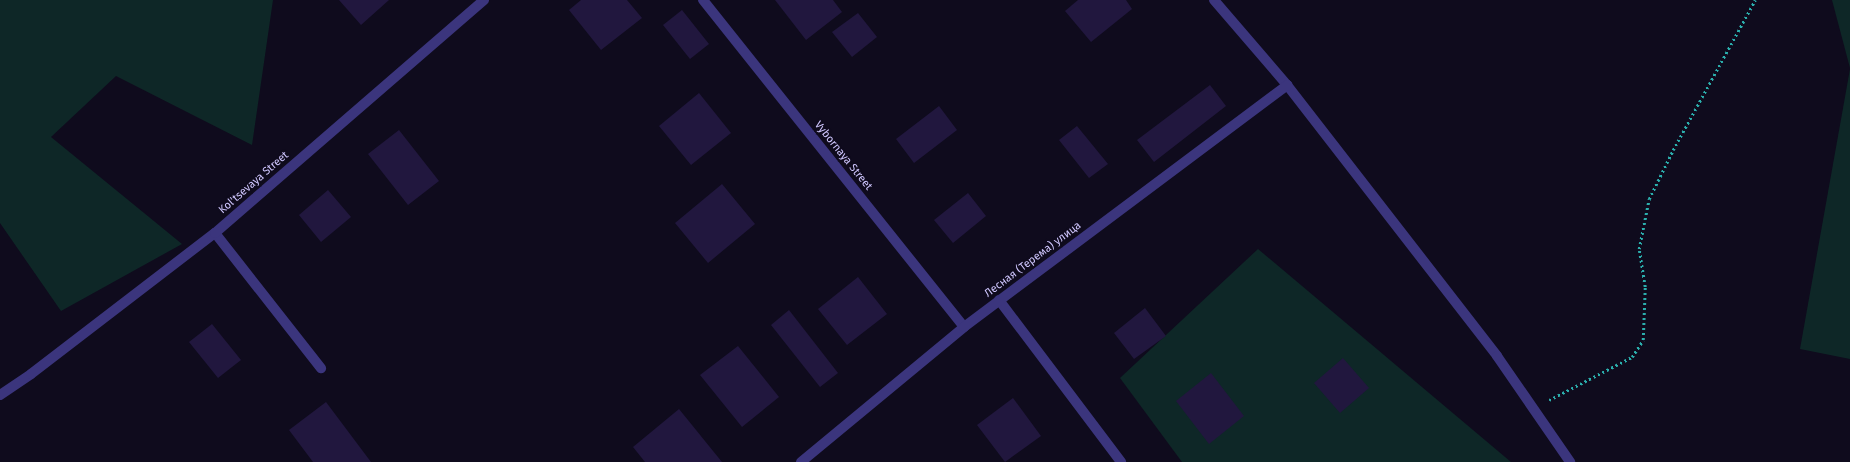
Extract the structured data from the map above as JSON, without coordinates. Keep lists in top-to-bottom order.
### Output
{
  "streets": {
    "street": ["Vybornaya Street", "Kol'tsevaya Street", "Лесная (Терема) улица"]
  },
  "crossings": [
    ["Vybornaya Street", "Лесная (Терема) улица"]
  ]
}
